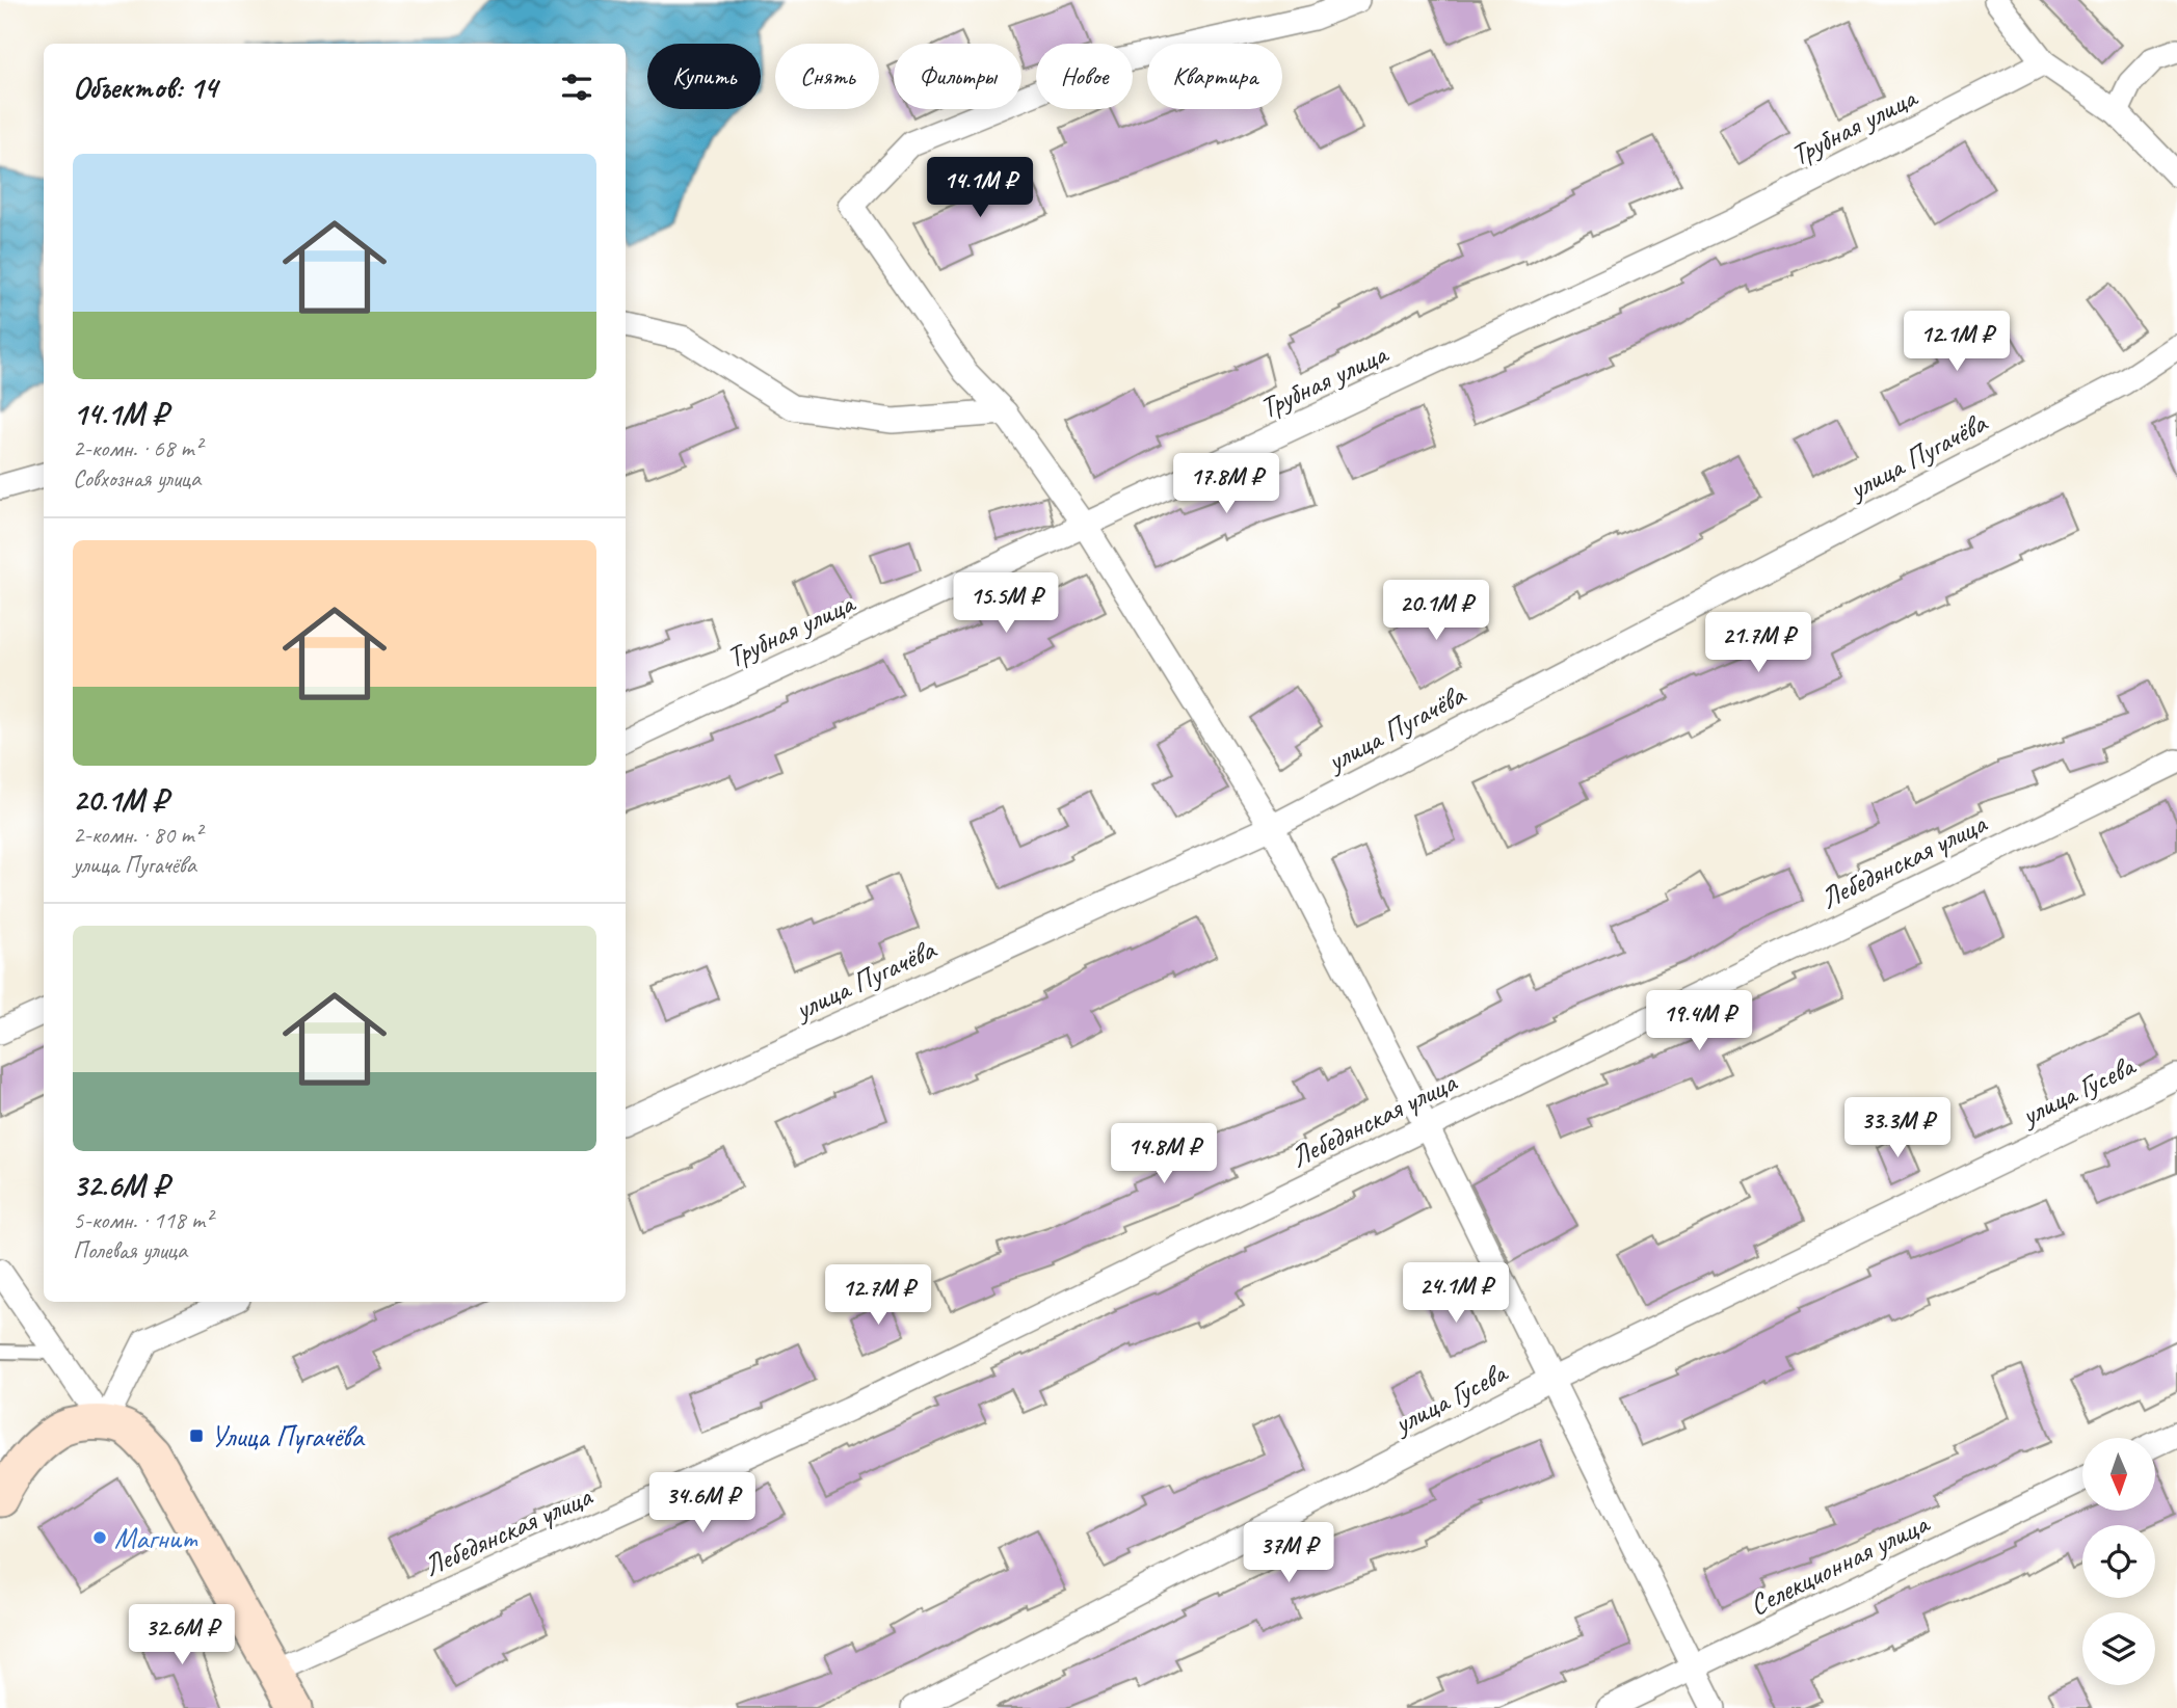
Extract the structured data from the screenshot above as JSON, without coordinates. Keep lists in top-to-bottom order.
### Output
{
  "streets": {
    "street": [
      "Трубная улица",
      "улица Пугачёва",
      "Лебедянская улица",
      "улица Гусева",
      "Селекционная улица"
    ]
  },
  "places": {
    "transit": ["Улица Пугачёва"],
    "other": ["Магнит"]
  },
  "north": "bottom",
  "page": {
    "chip": [
      "Купить",
      "Снять",
      "Фильтры",
      "Новое",
      "Квартира"
    ],
    "heading": "Объектов: 14",
    "list": [
      {
        "name": "14.1M ₽",
        "note": "2-комн. · 68 m² · Совхозная улица"
      },
      {
        "name": "20.1M ₽",
        "note": "2-комн. · 80 m² · улица Пугачёва"
      },
      {
        "name": "32.6M ₽",
        "note": "5-комн. · 118 m² · Полевая улица"
      }
    ],
    "price": [
      "14.1M ₽",
      "12.1M ₽",
      "17.8M ₽",
      "15.5M ₽",
      "20.1M ₽",
      "21.7M ₽",
      "19.4M ₽",
      "33.3M ₽",
      "14.8M ₽",
      "24.1M ₽",
      "12.7M ₽",
      "34.6M ₽",
      "37M ₽",
      "32.6M ₽"
    ]
  }
}
